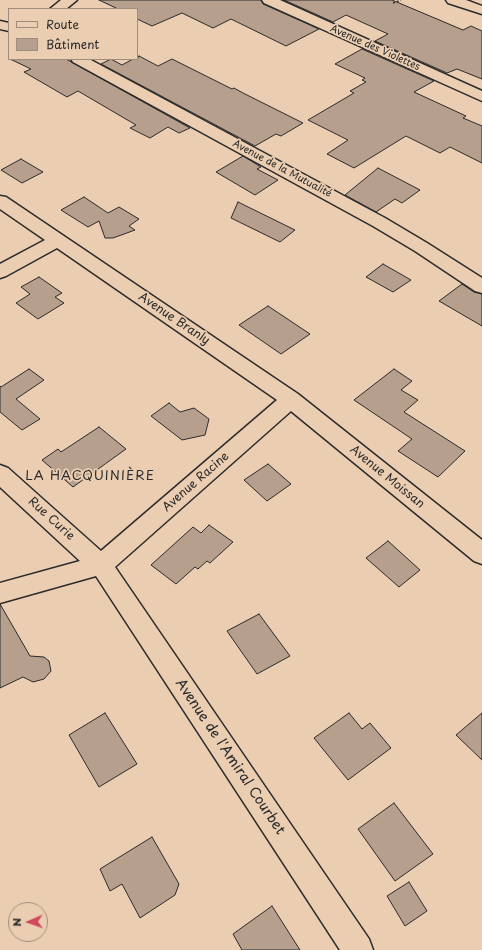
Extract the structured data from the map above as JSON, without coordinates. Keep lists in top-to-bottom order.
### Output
{
  "streets": {
    "street": [
      "Avenue des Violettes",
      "Avenue de la Mutualité",
      "Avenue Branly",
      "Avenue Moissan",
      "Avenue Racine",
      "Rue Curie",
      "Avenue de l'Amiral Courbet"
    ]
  },
  "crossings": [
    ["Avenue Branly", "Avenue Moissan"],
    ["Avenue Branly", "Avenue Racine"],
    ["Avenue Moissan", "Avenue Racine"],
    ["Avenue Racine", "Rue Curie"],
    ["Avenue Racine", "Avenue de l'Amiral Courbet"],
    ["Rue Curie", "Avenue de l'Amiral Courbet"]
  ],
  "districts": ["LA HACQUINIÈRE"],
  "legend": ["Route", "Bâtiment"],
  "north": "left"
}
